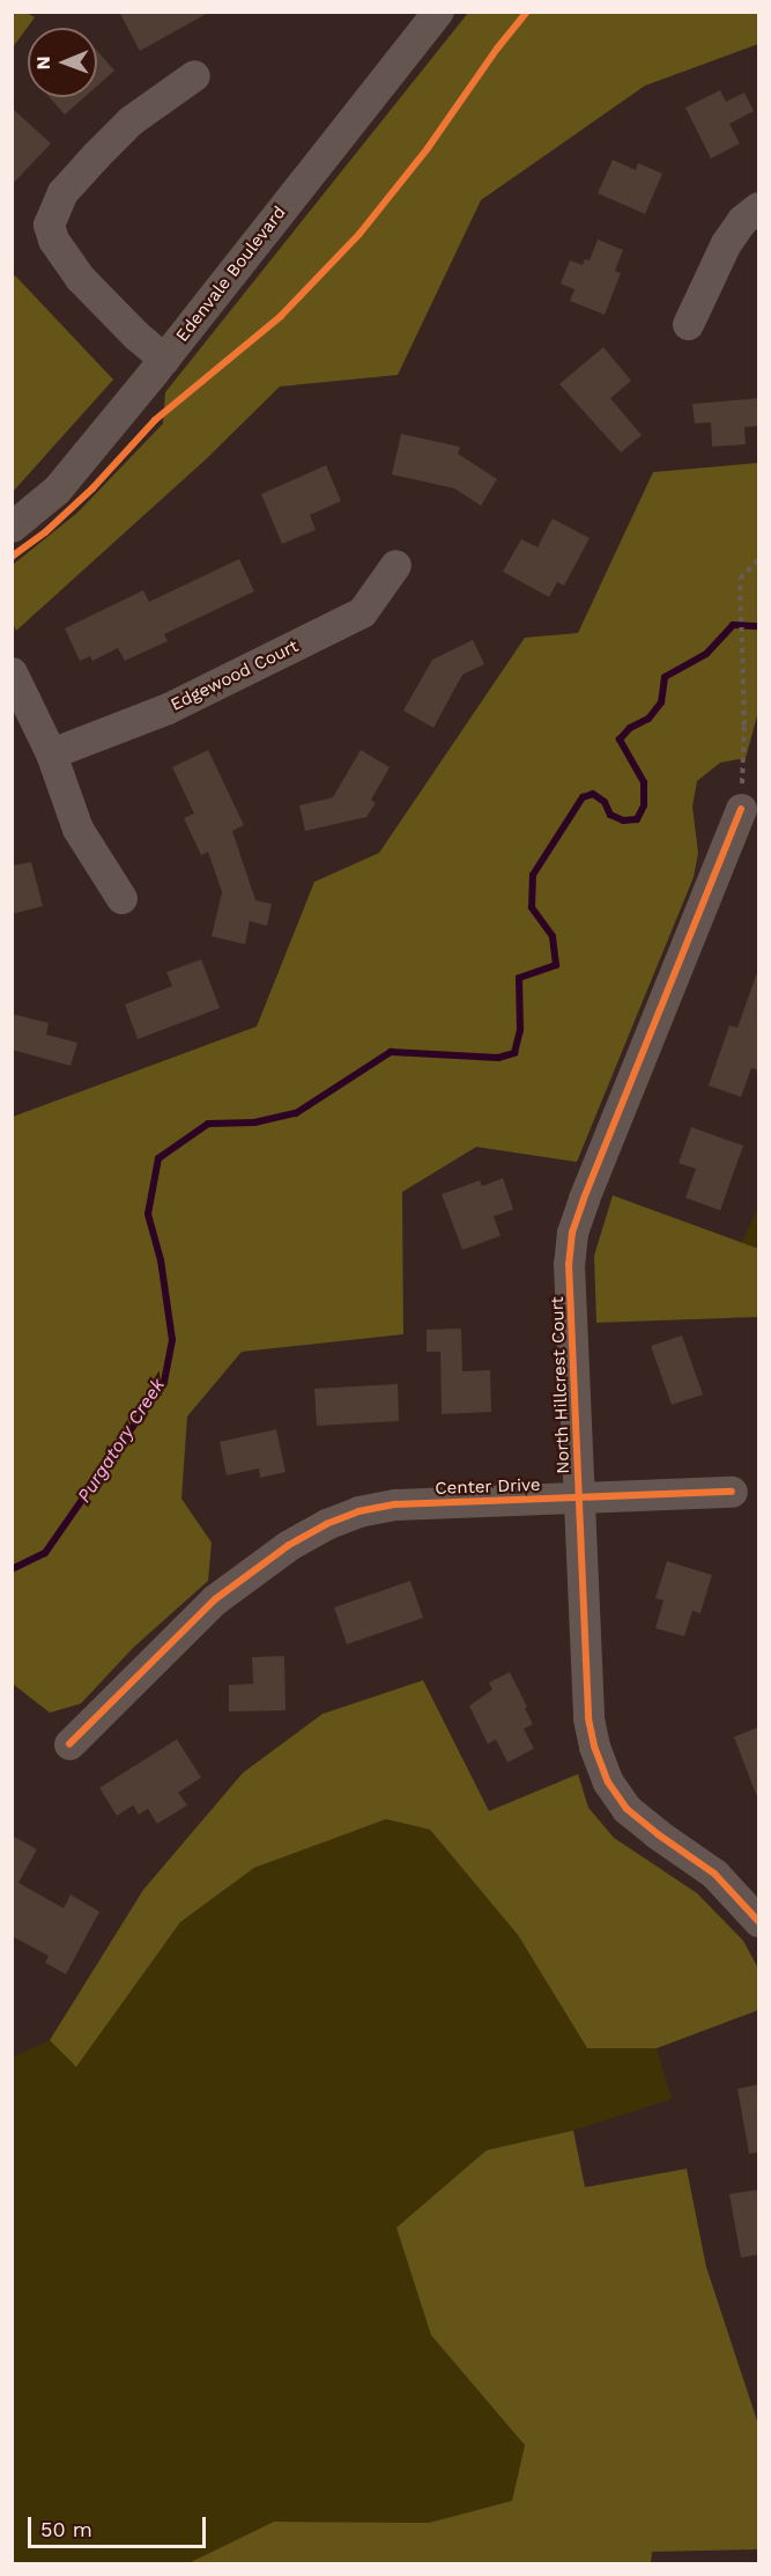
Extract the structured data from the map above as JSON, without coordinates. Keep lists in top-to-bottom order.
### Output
{
  "streets": {
    "street": [
      "Edenvale Boulevard",
      "Edgewood Court",
      "North Hillcrest Court",
      "Center Drive"
    ]
  },
  "crossings": [
    ["North Hillcrest Court", "Center Drive"]
  ],
  "water": ["Purgatory Creek"],
  "scale_bar": "50 m",
  "north": "left"
}
